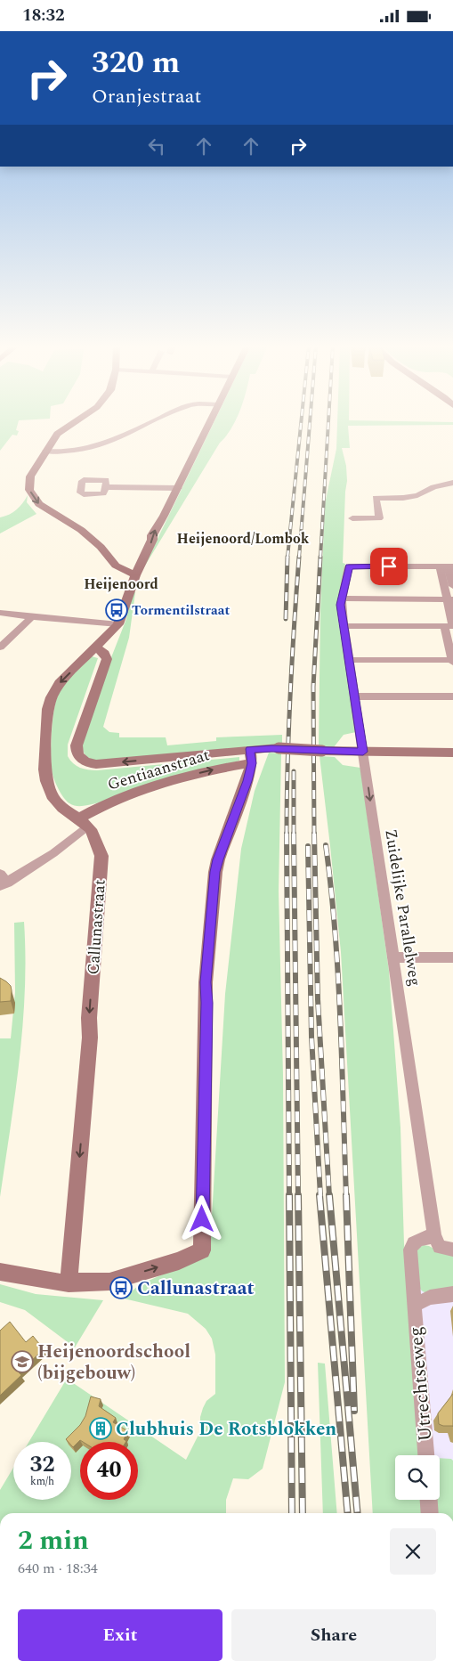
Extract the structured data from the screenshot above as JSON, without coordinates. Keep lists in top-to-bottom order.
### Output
{
  "streets": {
    "street": [
      "Gentiaanstraat",
      "Zuidelijke Parallelweg",
      "Callunastraat",
      "Utrechtseweg"
    ]
  },
  "crossings": [
    ["Gentiaanstraat", "Callunastraat"],
    ["Zuidelijke Parallelweg", "Utrechtseweg"]
  ],
  "one_way": ["Gentiaanstraat", "Callunastraat"],
  "districts": ["Heijenoord/Lombok", "Heijenoord"],
  "places": {
    "bus stop": ["Tormentilstraat", "Callunastraat"],
    "school or university": ["Heijenoordschool (bijgebouw)"],
    "building": ["Clubhuis De Rotsblokken"]
  },
  "page": {
    "status": "18:32",
    "turn": ["320 m", "Oranjestraat"],
    "speed": "32 km/h",
    "limit": "40",
    "heading": ["2 min", "640 m · 18:34"],
    "buttons": ["Exit", "Share"]
  }
}
